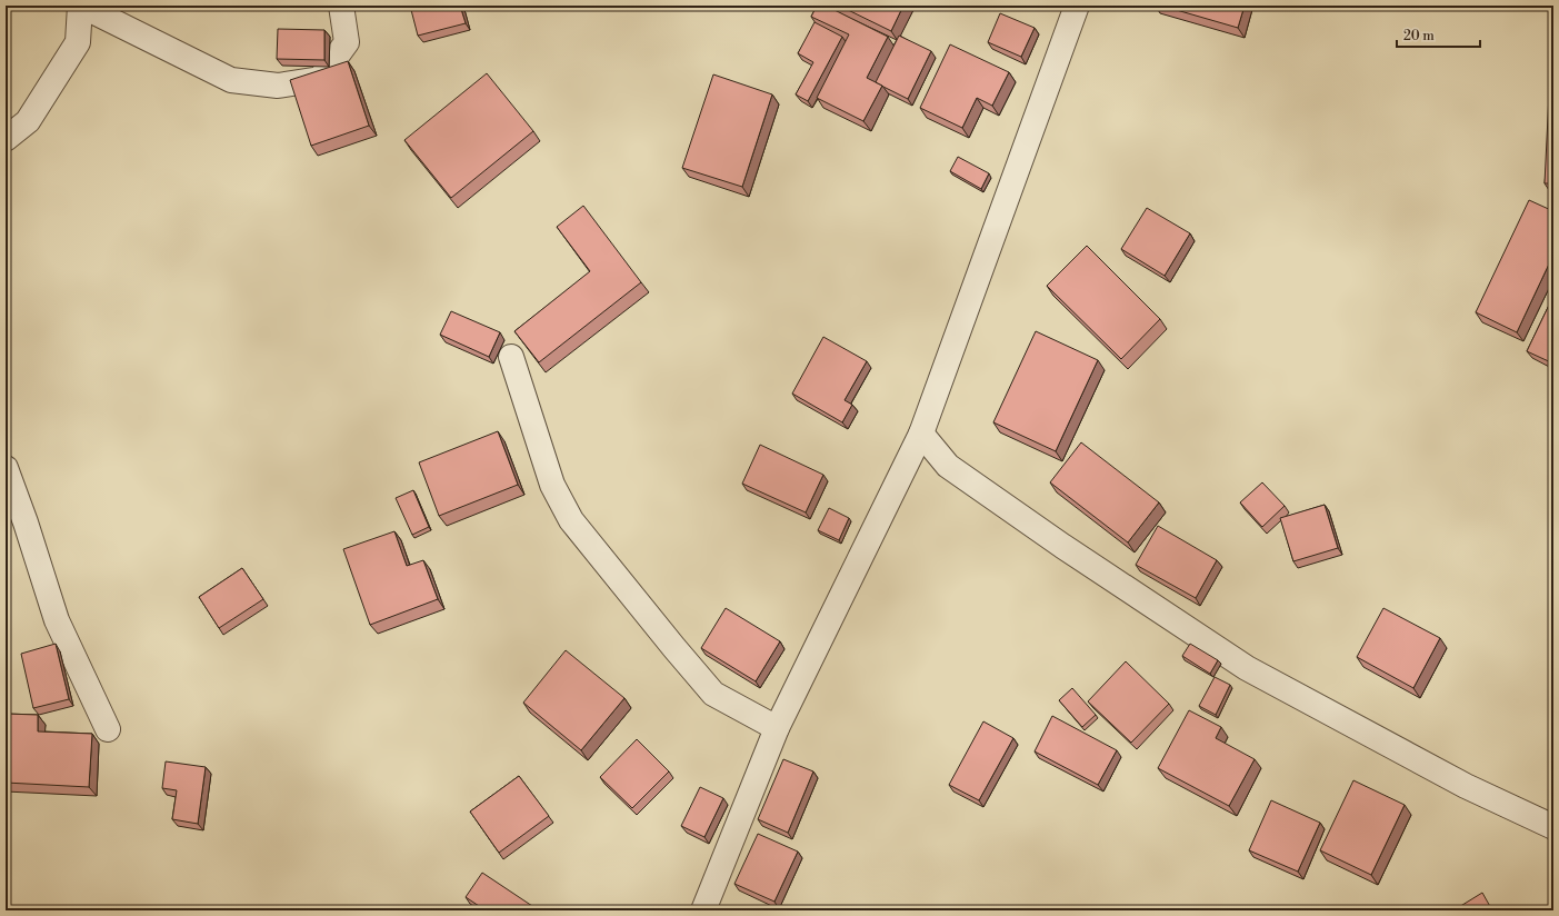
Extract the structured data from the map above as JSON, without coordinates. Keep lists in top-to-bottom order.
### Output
{
  "scale_bar": "20 m"
}
